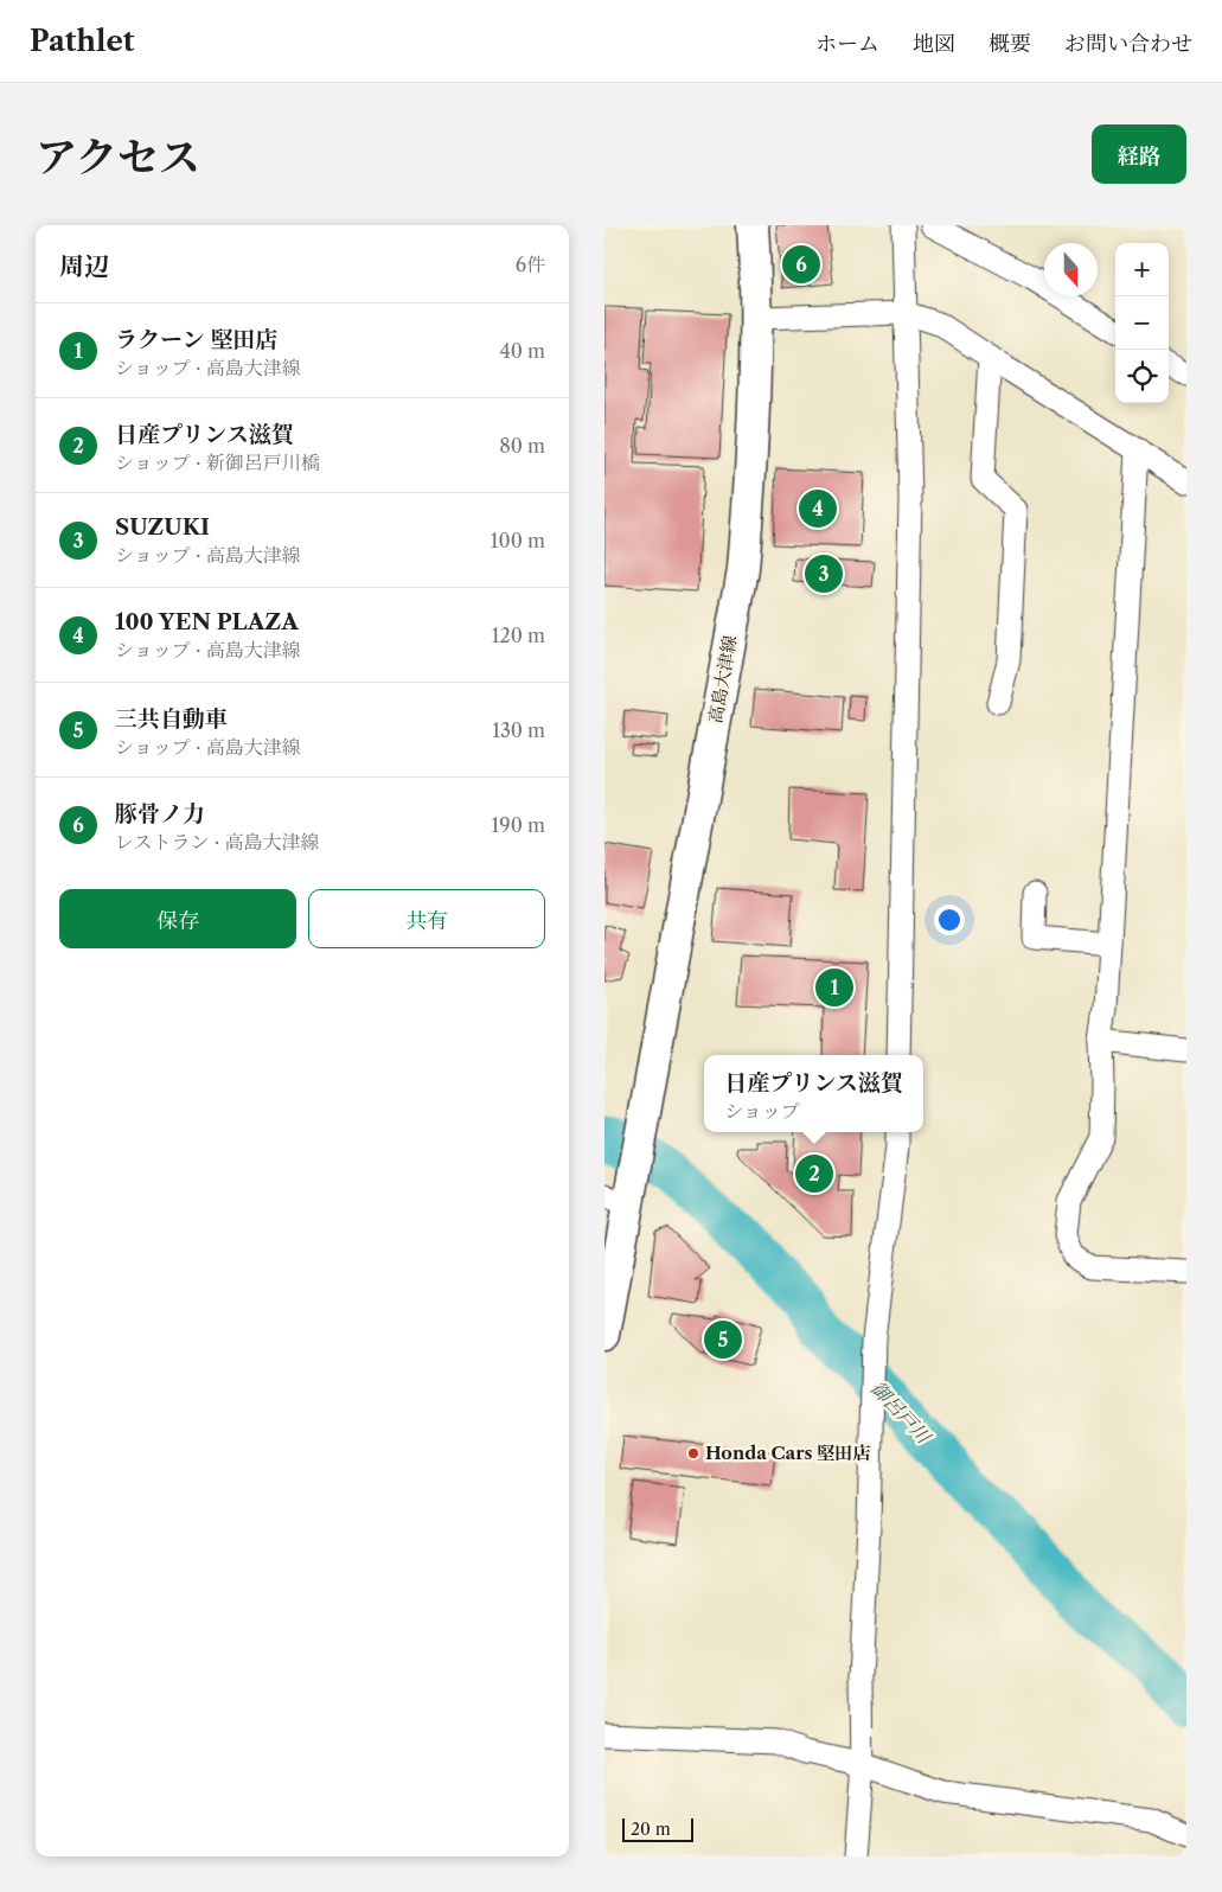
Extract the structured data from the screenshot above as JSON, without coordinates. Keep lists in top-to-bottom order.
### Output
{
  "streets": {
    "main road": ["高島大津線"]
  },
  "water": ["御呂戸川"],
  "places": ["Honda Cars 堅田店"],
  "scale_bar": "20 m",
  "north": "bottom",
  "page": {
    "header": "Pathlet",
    "nav": [
      "ホーム",
      "地図",
      "概要",
      "お問い合わせ"
    ],
    "title": "アクセス",
    "buttons": [
      "経路",
      ["保存", "共有"]
    ],
    "heading": ["周辺", "6件"],
    "map_buttons": ["+", "−"],
    "pins": [
      "6",
      "4",
      "3",
      "1",
      "2",
      "5"
    ],
    "list": [
      {
        "mark": "1",
        "name": "ラクーン 堅田店",
        "note": "ショップ · 高島大津線",
        "value": "40 m"
      },
      {
        "mark": "2",
        "name": "日産プリンス滋賀",
        "note": "ショップ · 新御呂戸川橋",
        "value": "80 m"
      },
      {
        "mark": "3",
        "name": "SUZUKI",
        "note": "ショップ · 高島大津線",
        "value": "100 m"
      },
      {
        "mark": "4",
        "name": "100 YEN PLAZA",
        "note": "ショップ · 高島大津線",
        "value": "120 m"
      },
      {
        "mark": "5",
        "name": "三共自動車",
        "note": "ショップ · 高島大津線",
        "value": "130 m"
      },
      {
        "mark": "6",
        "name": "豚骨ノ力",
        "note": "レストラン · 高島大津線",
        "value": "190 m"
      }
    ],
    "popup": ["日産プリンス滋賀", "ショップ"],
    "scale": "20 m"
  }
}
